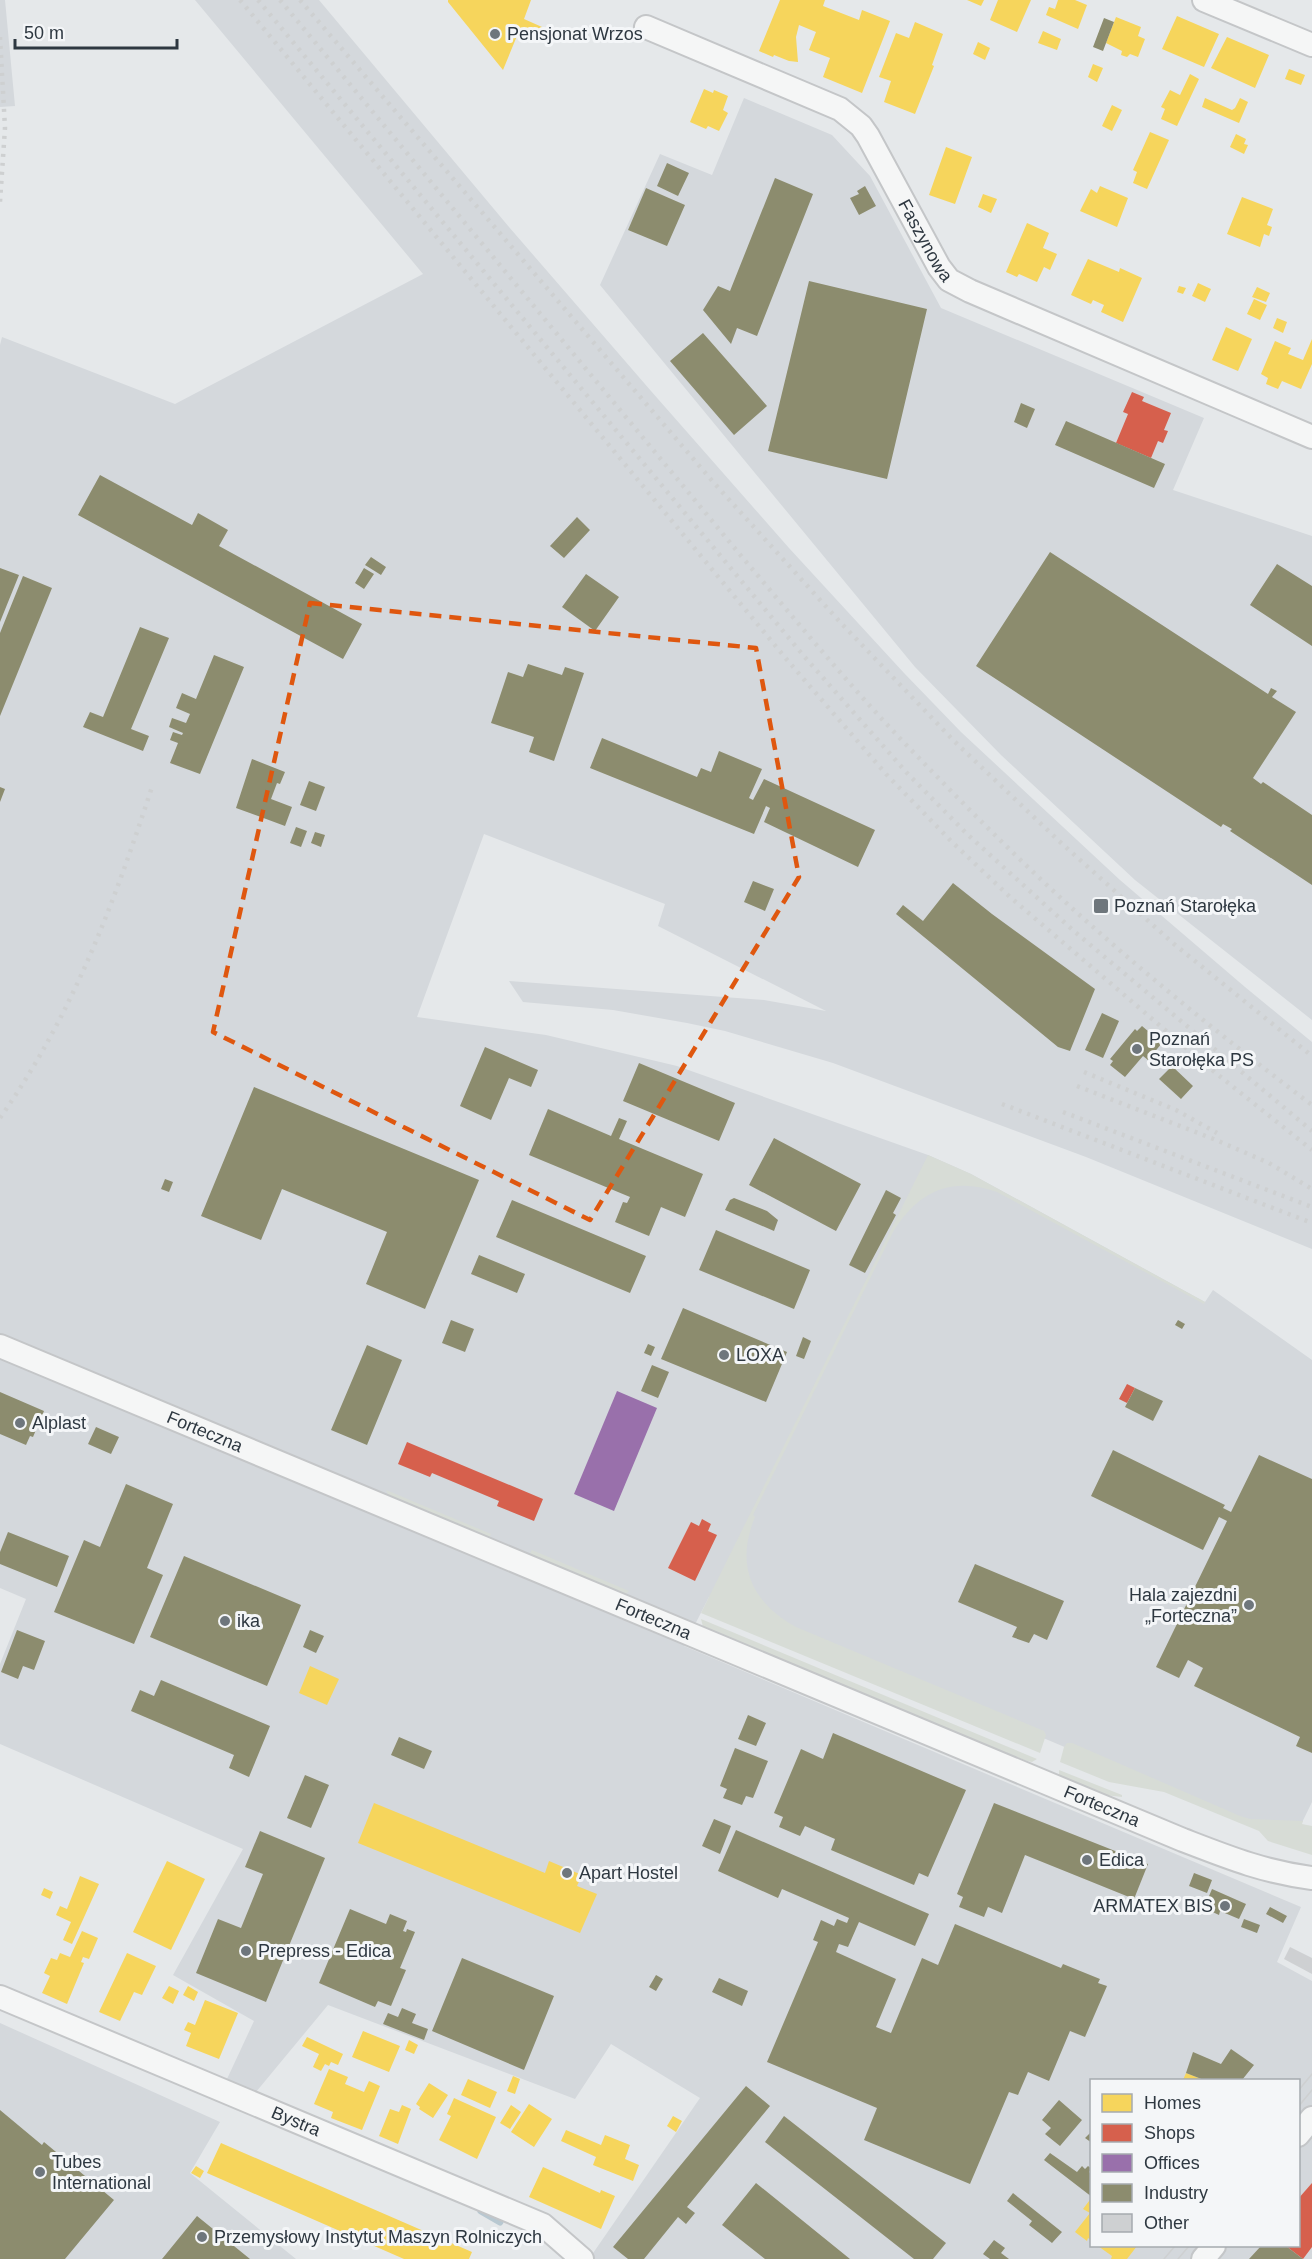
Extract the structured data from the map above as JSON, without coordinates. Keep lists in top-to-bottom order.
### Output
{
  "streets": {
    "street": ["Faszynowa", "Forteczna", "Bystra"]
  },
  "places": {
    "other": [
      "Pensjonat Wrzos",
      "Poznań Starołęka PS",
      "LOXA",
      "Alplast",
      "Hala zajezdni „Forteczna”",
      "ika",
      "Edica",
      "Apart Hostel",
      "ARMATEX BIS",
      "Prepress - Edica",
      "Tubes International",
      "Przemysłowy Instytut Maszyn Rolniczych"
    ],
    "transit": ["Poznań Starołęka"]
  },
  "legend": [
    "Homes",
    "Shops",
    "Offices",
    "Industry",
    "Other"
  ],
  "scale_bar": "50 m"
}
